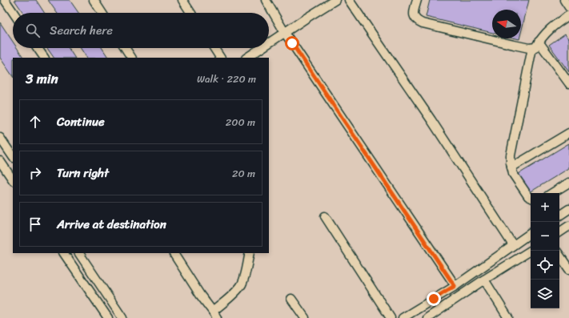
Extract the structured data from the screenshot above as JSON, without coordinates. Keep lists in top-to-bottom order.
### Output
{
  "north": "left",
  "page": {
    "search": "Search here",
    "heading": ["3 min", "Walk · 220 m"],
    "list": [
      ["Continue", "200 m"],
      ["Turn right", "20 m"],
      "Arrive at destination"
    ],
    "map_buttons": ["+", "−"]
  }
}
